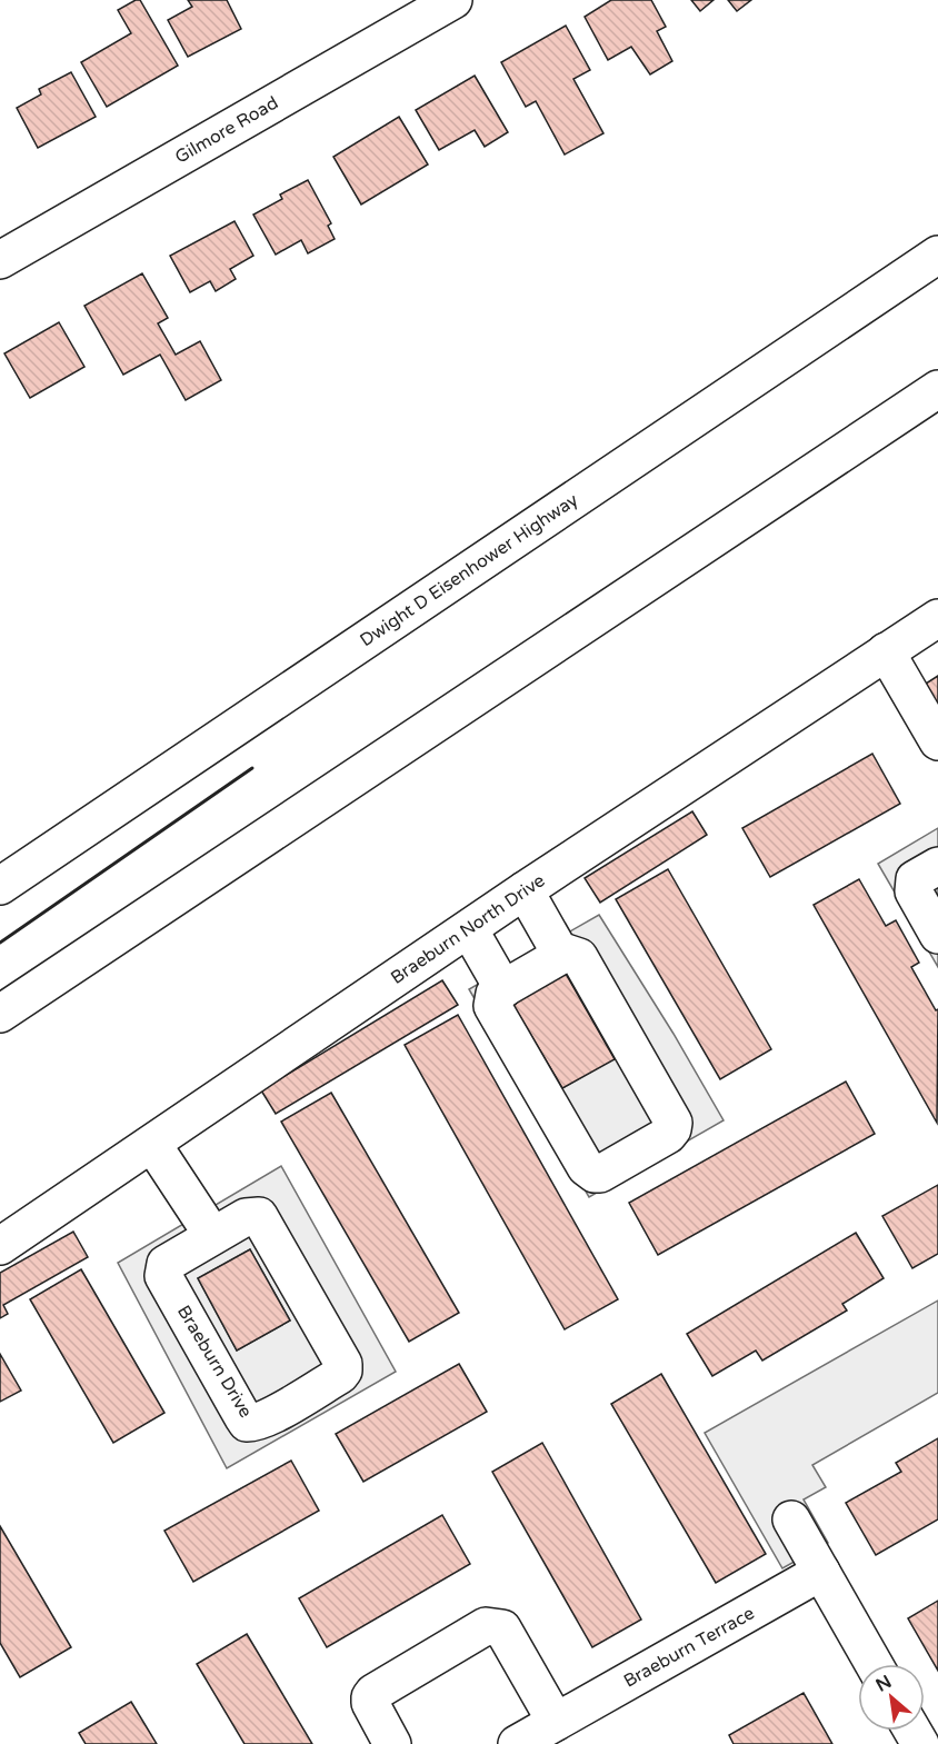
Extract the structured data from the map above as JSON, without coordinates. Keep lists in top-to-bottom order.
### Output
{
  "streets": {
    "main road": [
      "Gilmore Road",
      "Dwight D Eisenhower Highway",
      "Braeburn North Drive",
      "Braeburn Drive",
      "Braeburn Terrace"
    ]
  },
  "north": "top left"
}
